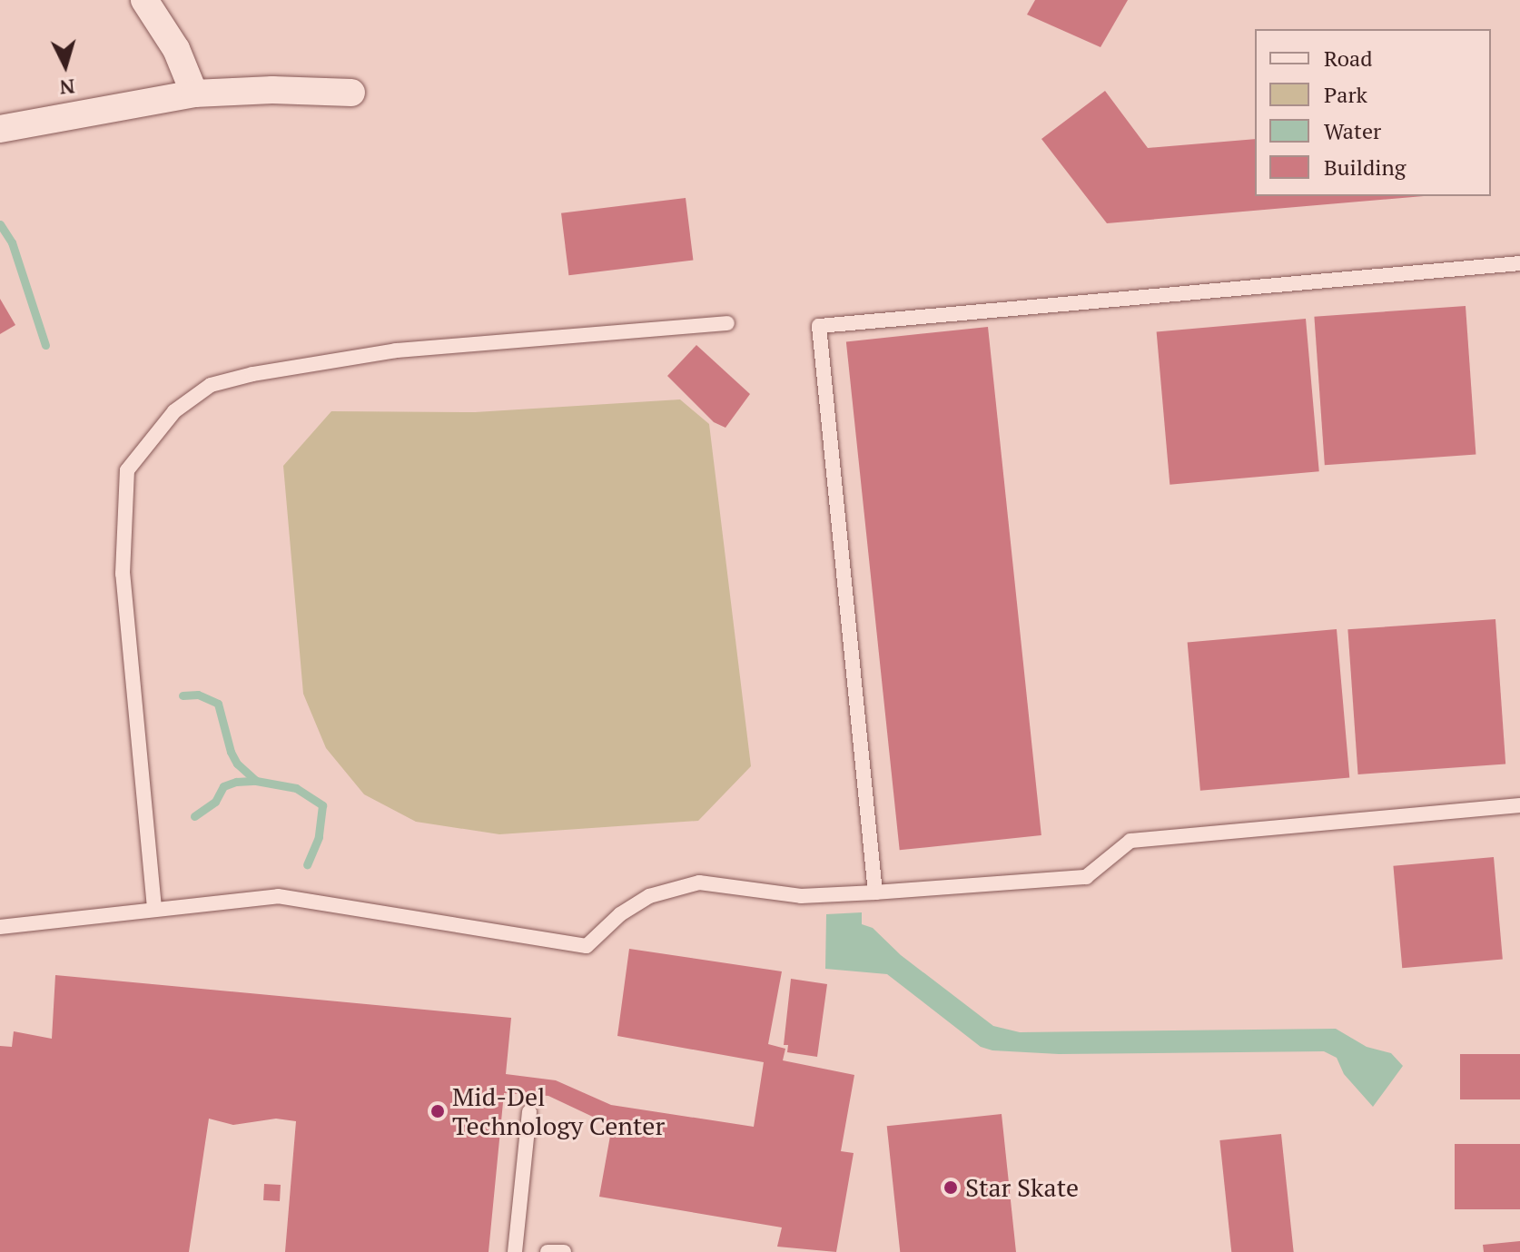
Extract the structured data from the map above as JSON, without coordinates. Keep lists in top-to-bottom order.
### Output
{
  "places": ["Mid-Del Technology Center", "Star Skate"],
  "legend": [
    "Road",
    "Park",
    "Water",
    "Building"
  ],
  "north": "bottom"
}
